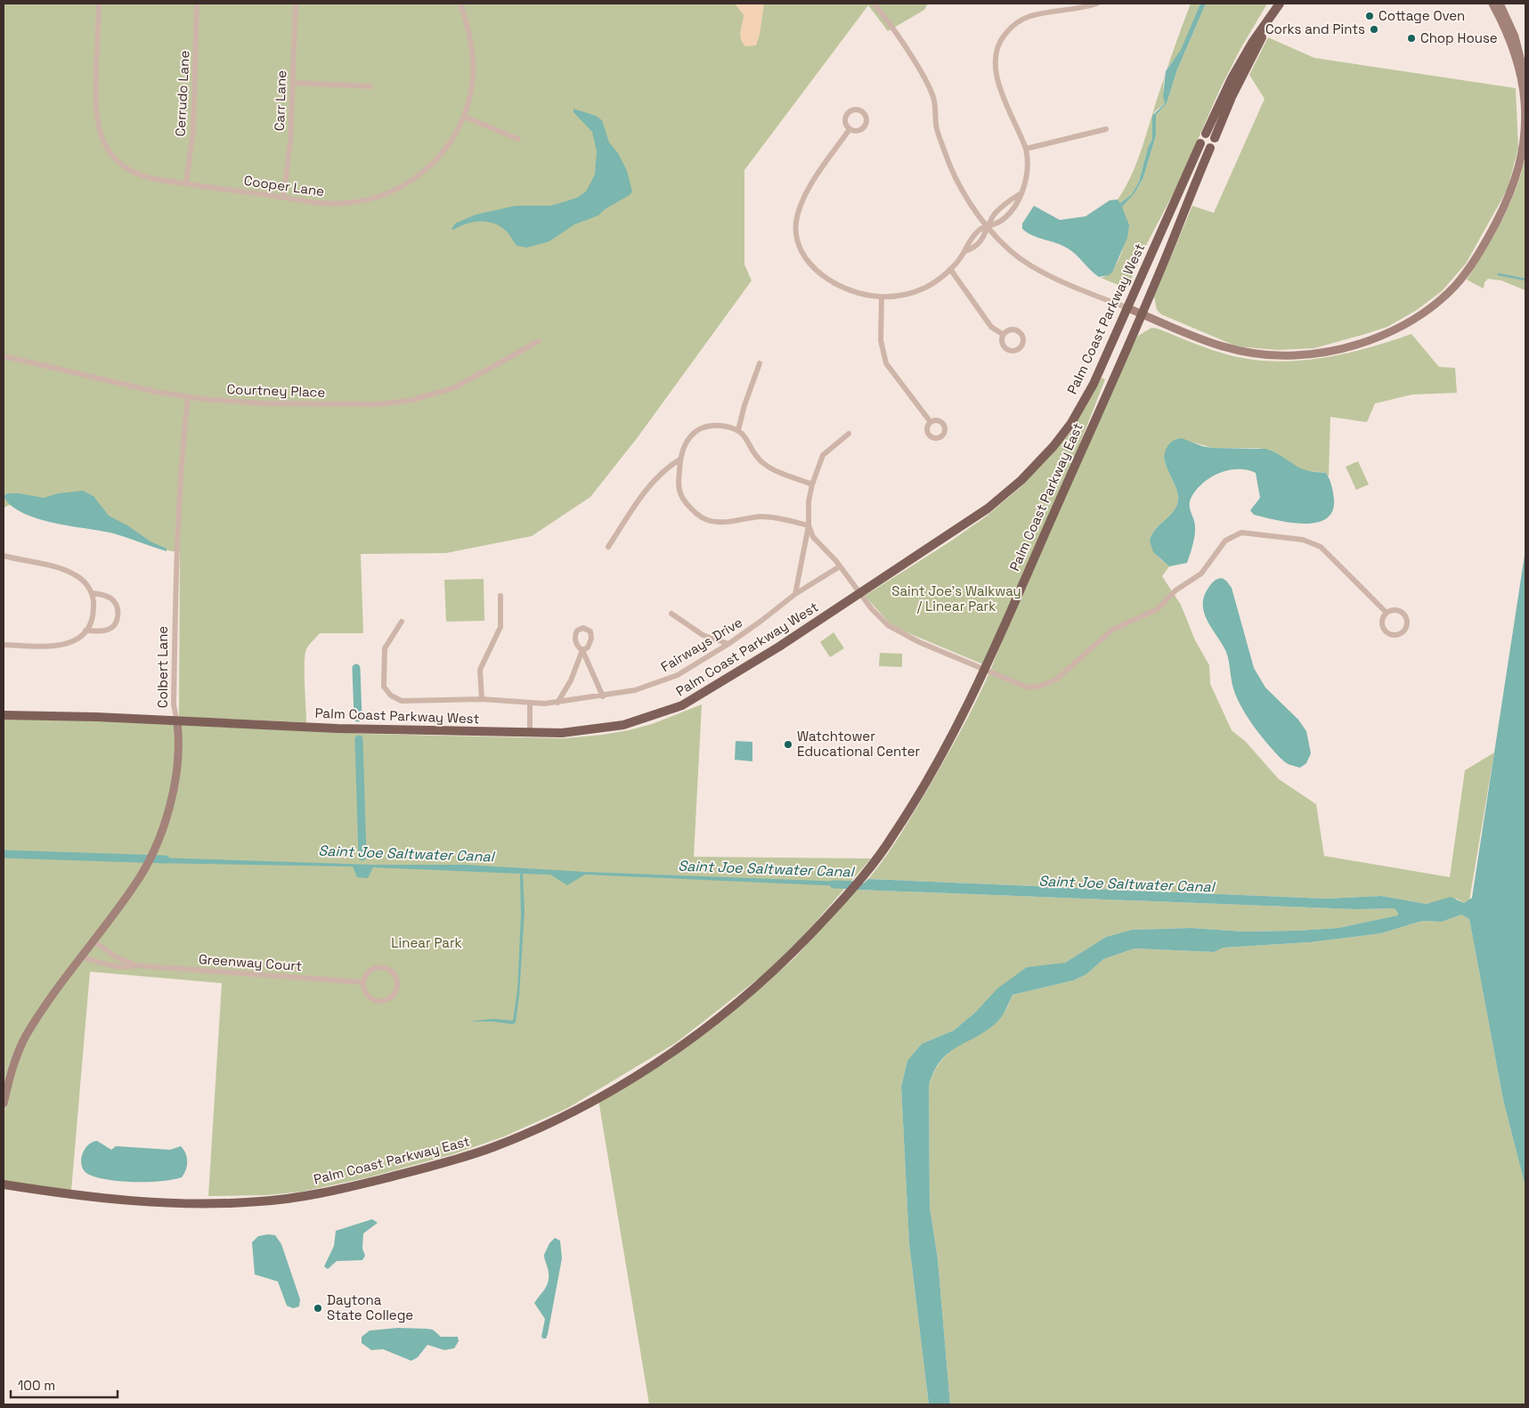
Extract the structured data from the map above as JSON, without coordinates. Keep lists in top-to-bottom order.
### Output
{
  "streets": {
    "main road": ["Palm Coast Parkway West", "Palm Coast Parkway East"],
    "street": [
      "Cerrudo Lane",
      "Carr Lane",
      "Cooper Lane",
      "Courtney Place",
      "Fairways Drive",
      "Colbert Lane",
      "Greenway Court"
    ]
  },
  "crossings": [
    ["Cerrudo Lane", "Cooper Lane"],
    ["Carr Lane", "Cooper Lane"],
    ["Palm Coast Parkway West", "Colbert Lane"],
    ["Courtney Place", "Colbert Lane"]
  ],
  "water": ["Saint Joe Saltwater Canal"],
  "parks": ["Saint Joe's Walkway / Linear Park", "Linear Park"],
  "places": [
    "Cottage Oven",
    "Corks and Pints",
    "Chop House",
    "Watchtower Educational Center",
    "Daytona State College"
  ],
  "scale_bar": "100 m"
}
